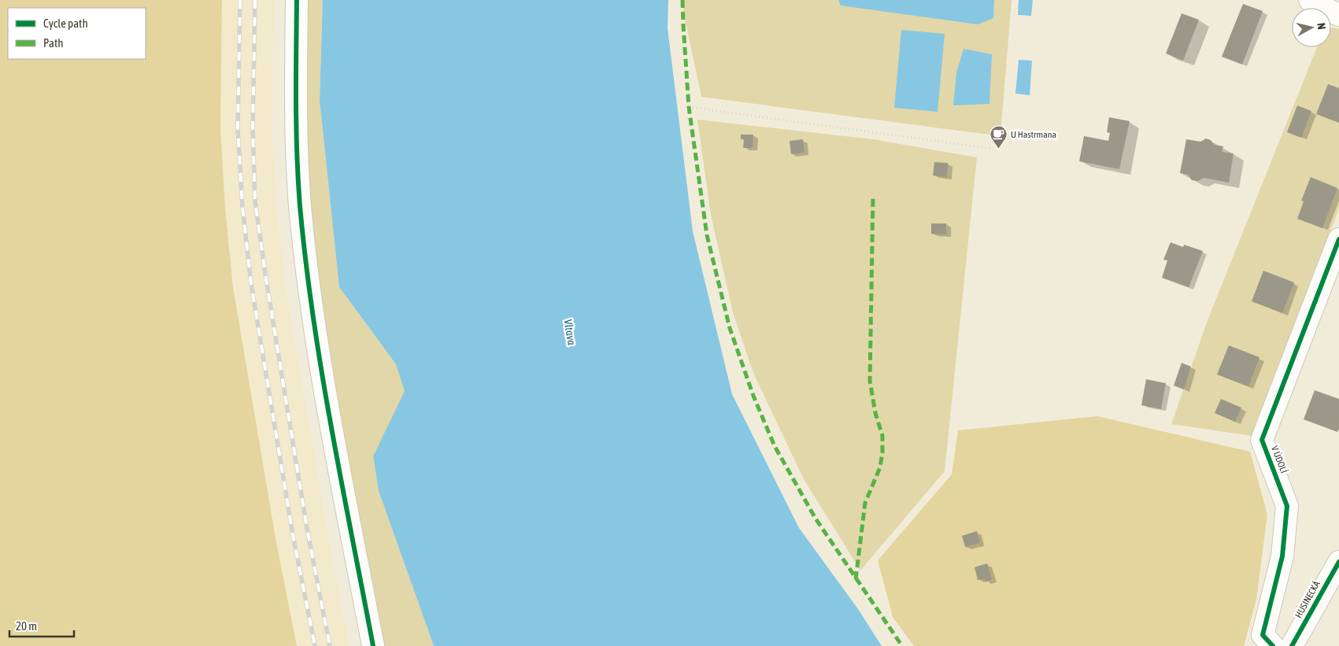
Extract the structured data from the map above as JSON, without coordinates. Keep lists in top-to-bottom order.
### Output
{
  "streets": {
    "street": ["V ÚDOLÍ", "HUSINECKÁ"]
  },
  "water": ["Vltava"],
  "places": {
    "cafe": ["U Hastrmana"]
  },
  "legend": ["Cycle path", "Path"],
  "scale_bar": "20 m",
  "north": "right"
}
